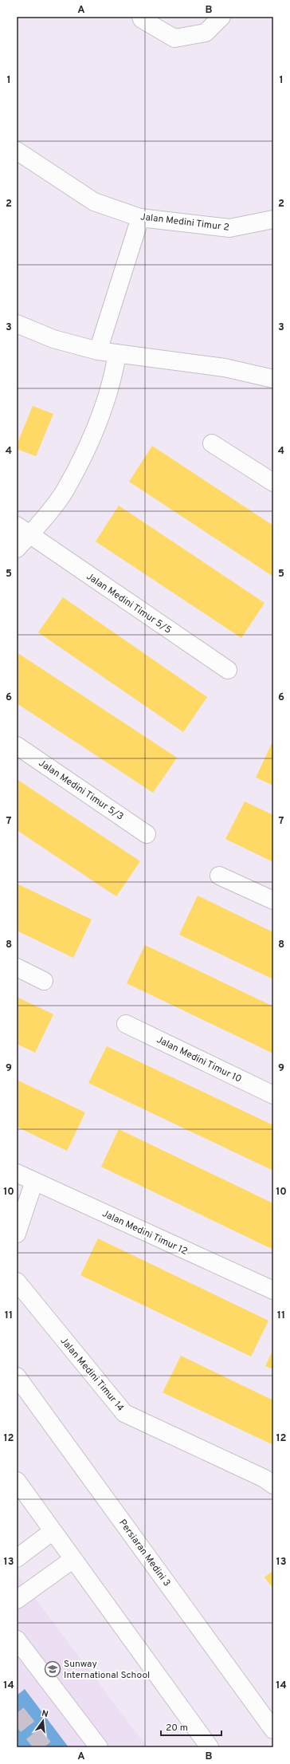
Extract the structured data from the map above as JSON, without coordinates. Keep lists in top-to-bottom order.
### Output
{
  "streets": {
    "street": [
      "Jalan Medini Timur 2",
      "Jalan Medini Timur 5/5",
      "Jalan Medini Timur 5/3",
      "Jalan Medini Timur 10",
      "Jalan Medini Timur 12",
      "Jalan Medini Timur 14",
      "Persiaran Medini 3"
    ]
  },
  "places": {
    "school or university": ["Sunway International School"]
  },
  "scale_bar": "20 m",
  "north": "top",
  "grid": {
    "columns": ["A", "B"],
    "rows": [
      "1",
      "2",
      "3",
      "4",
      "5",
      "6",
      "7",
      "8",
      "9",
      "10",
      "11",
      "12",
      "13",
      "14"
    ]
  }
}
